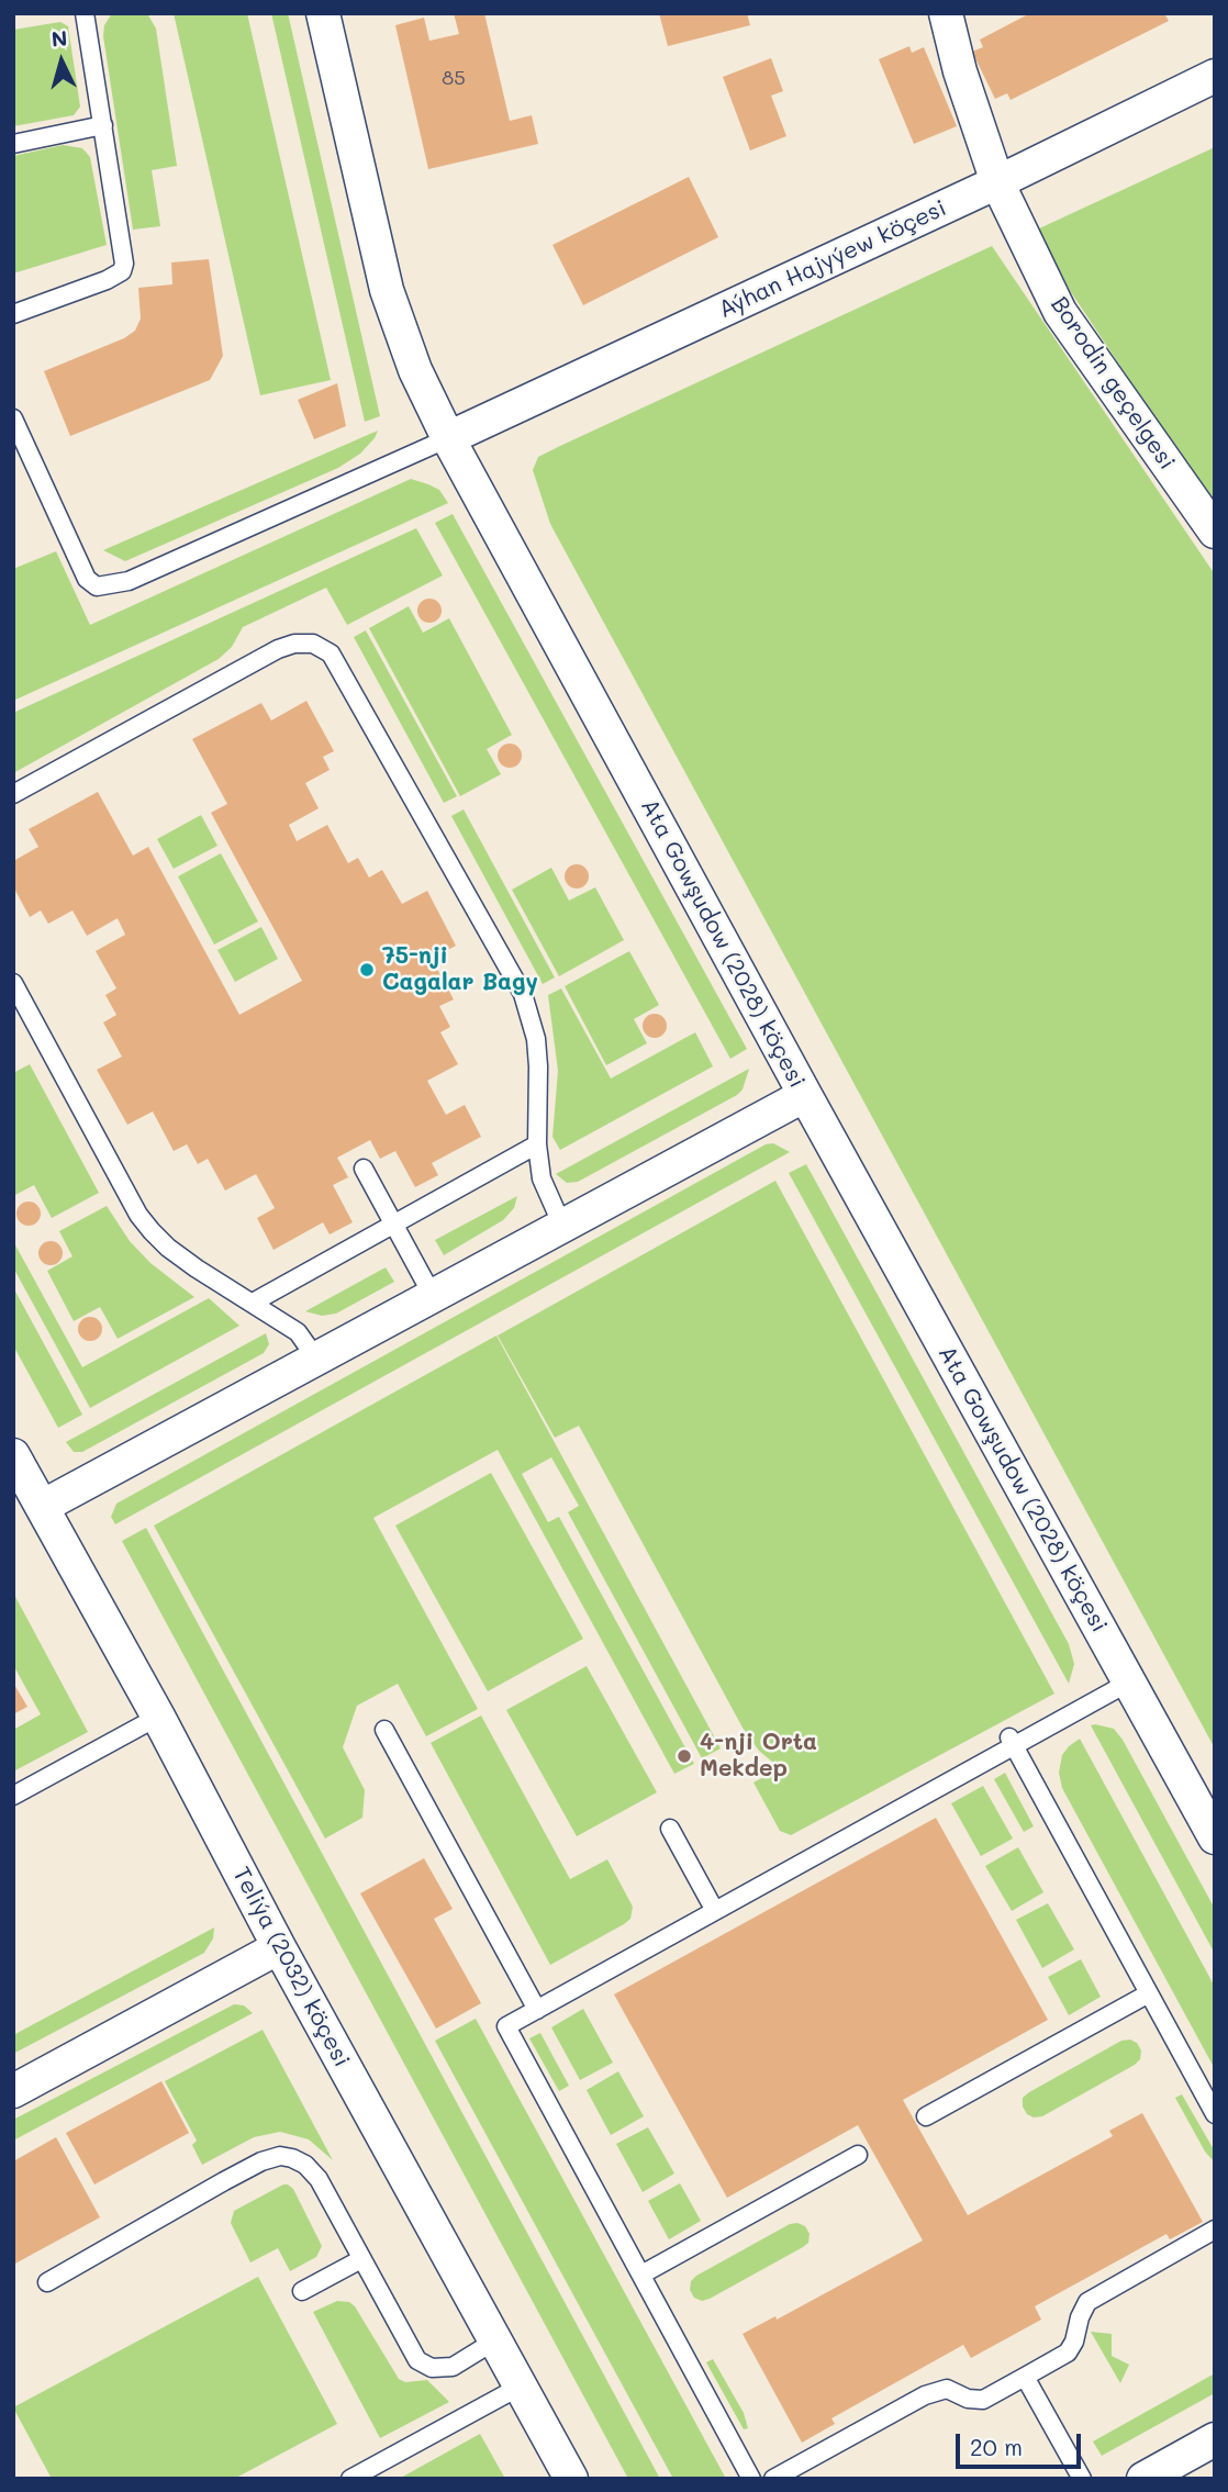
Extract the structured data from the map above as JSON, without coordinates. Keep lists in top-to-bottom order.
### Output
{
  "streets": {
    "street": [
      "Aýhan Hajyýew köçesi",
      "Borodin geçelgesi",
      "Ata Gowşudow (2028) köçesi",
      "Teliýa (2032) köçesi"
    ]
  },
  "crossings": [
    ["Aýhan Hajyýew köçesi", "Borodin geçelgesi"],
    ["Aýhan Hajyýew köçesi", "Ata Gowşudow (2028) köçesi"]
  ],
  "places": ["75-nji Cagalar Bagy", "4-nji Orta Mekdep"],
  "house_numbers": ["85"],
  "scale_bar": "20 m",
  "north": "top"
}
